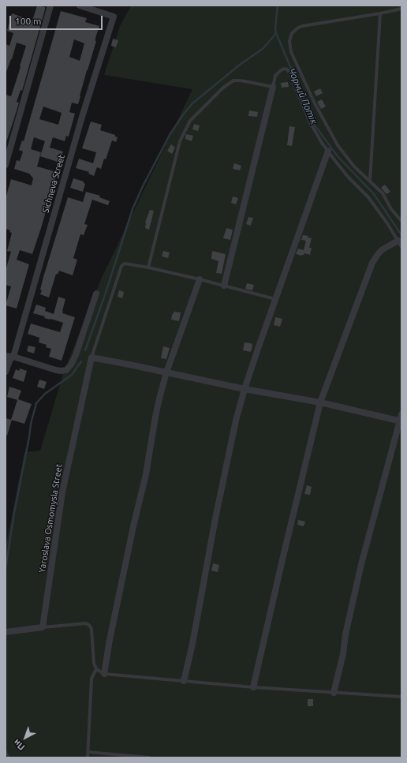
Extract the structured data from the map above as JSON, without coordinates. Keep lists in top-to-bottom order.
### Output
{
  "streets": {
    "street": ["Sichneva Street", "Yaroslava Osmomysla Street"]
  },
  "water": ["Чорний Потік"],
  "scale_bar": "100 m",
  "north": "bottom left"
}
